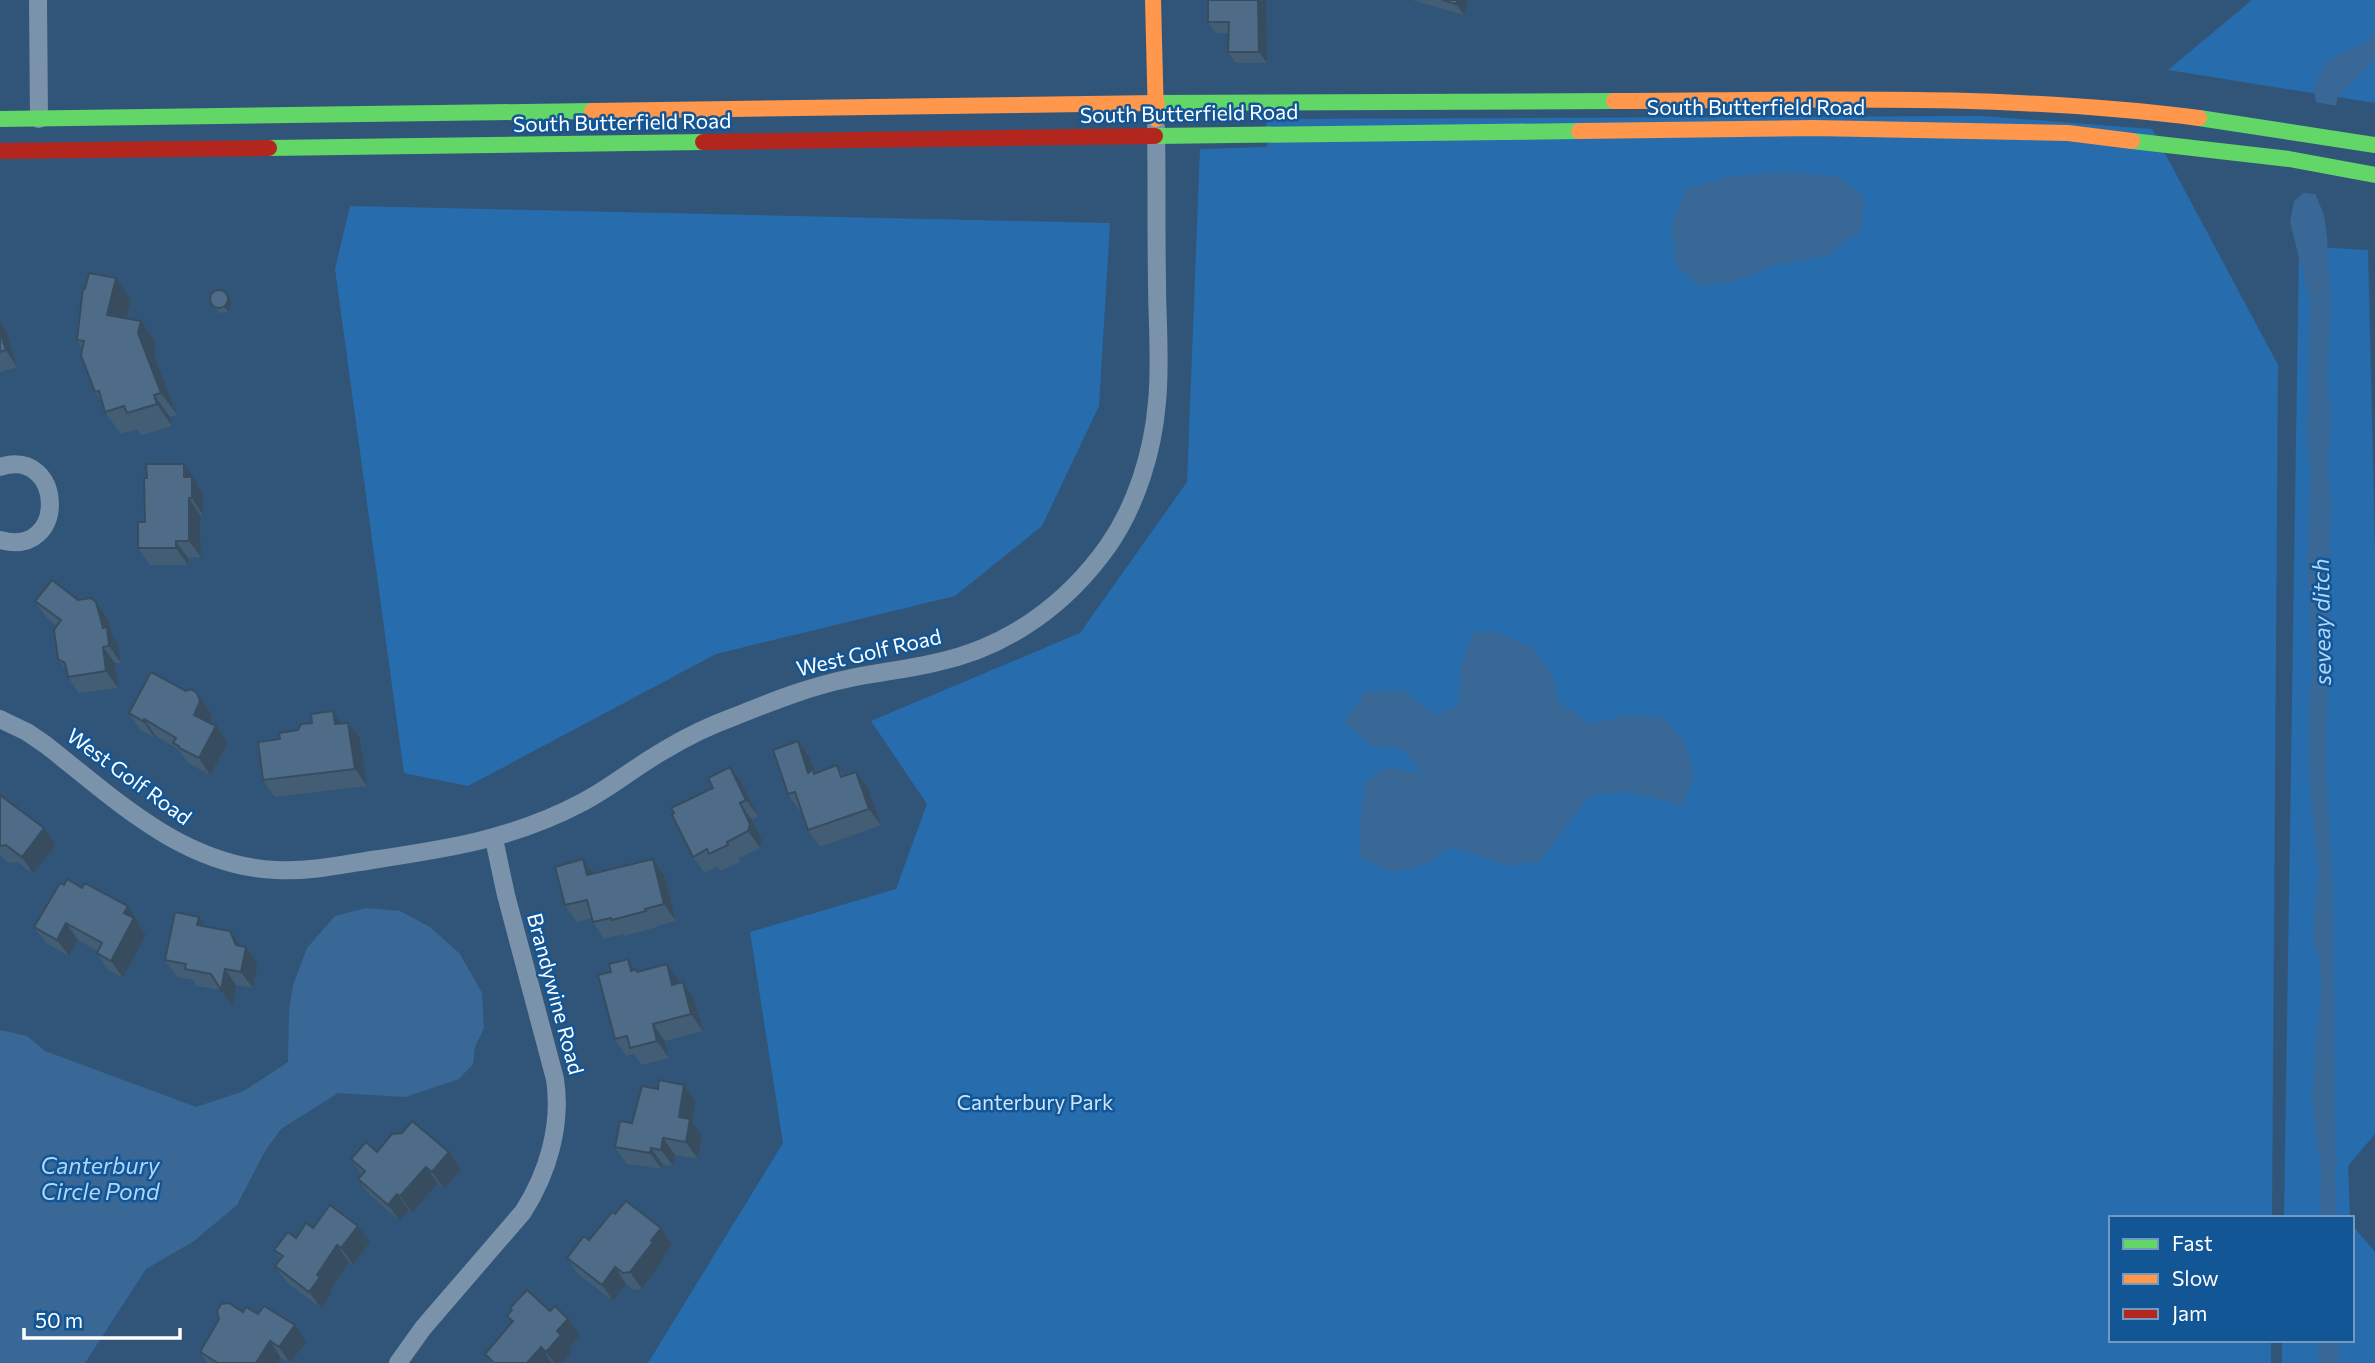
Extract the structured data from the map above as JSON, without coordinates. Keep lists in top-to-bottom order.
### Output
{
  "streets": {
    "main road": ["South Butterfield Road", "West Golf Road"],
    "street": ["Brandywine Road"]
  },
  "crossings": [
    ["South Butterfield Road", "West Golf Road"],
    ["West Golf Road", "Brandywine Road"]
  ],
  "water": ["seveay ditch", "Canterbury Circle Pond"],
  "parks": ["Canterbury Park"],
  "legend": ["Fast", "Slow", "Jam"],
  "scale_bar": "50 m"
}
